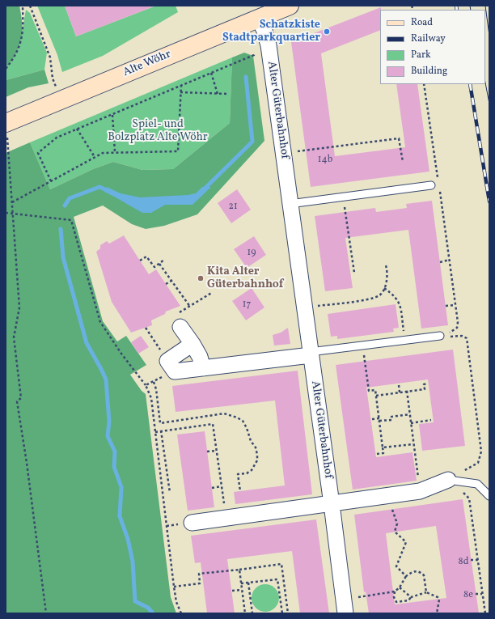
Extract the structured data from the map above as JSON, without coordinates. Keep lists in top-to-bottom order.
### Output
{
  "streets": {
    "street": ["Alte Wöhr", "Alter Güterbahnhof"]
  },
  "crossings": [
    ["Alte Wöhr", "Alter Güterbahnhof"]
  ],
  "parks": ["Spiel- und Bolzplatz Alte Wöhr"],
  "places": ["Schatzkiste Stadtparkquartier", "Kita Alter Güterbahnhof"],
  "house_numbers": [
    "14b",
    "21",
    "19",
    "17",
    "8d",
    "8e"
  ],
  "legend": [
    "Road",
    "Railway",
    "Park",
    "Building"
  ]
}
